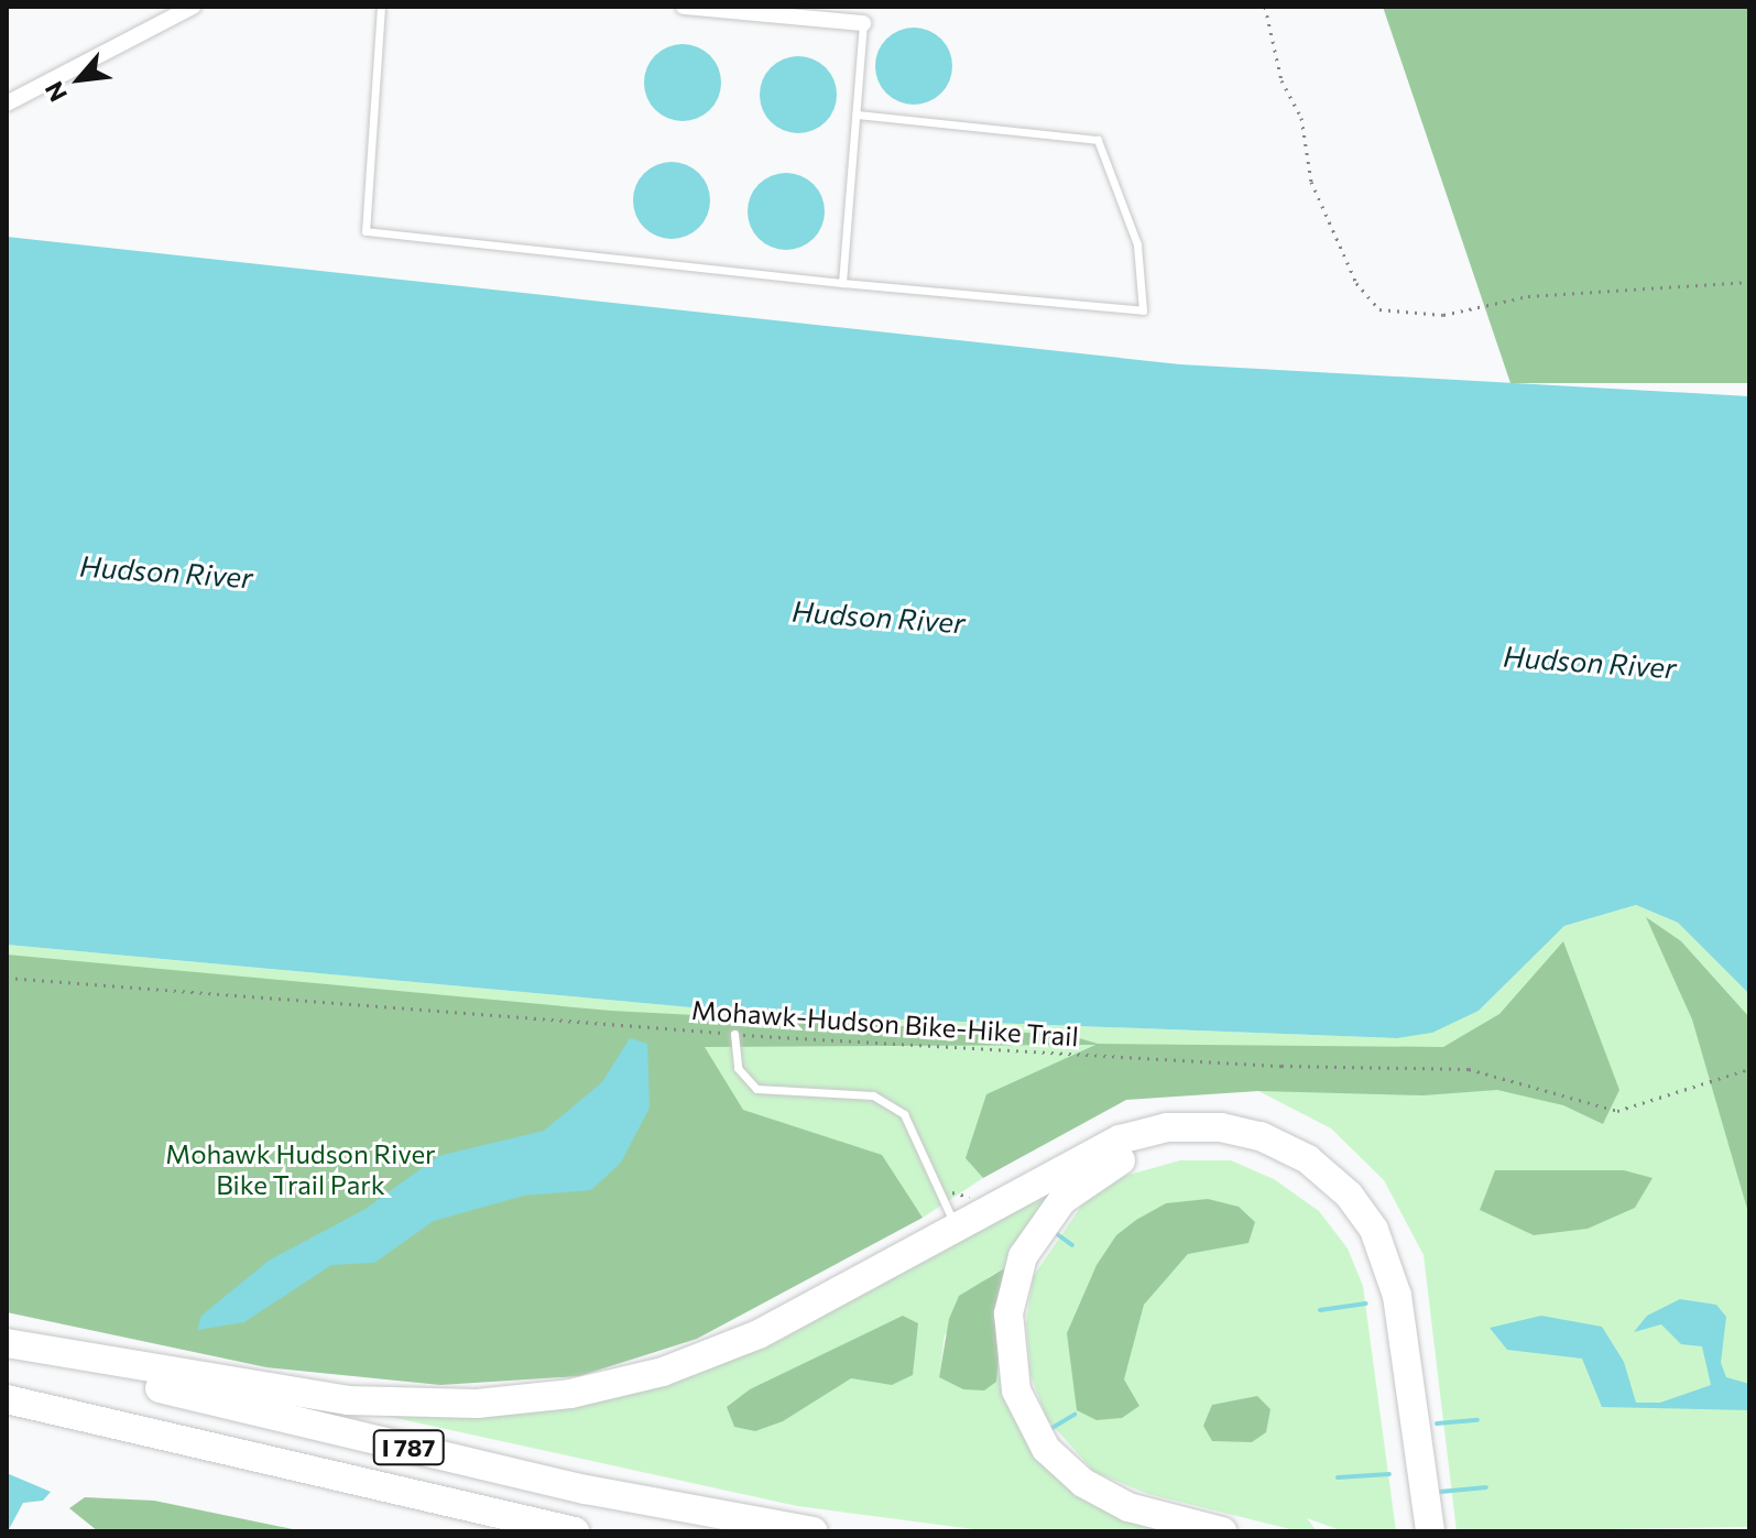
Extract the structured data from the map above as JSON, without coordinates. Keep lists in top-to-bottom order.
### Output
{
  "streets": {
    "highway": ["I 787"],
    "path": ["Mohawk-Hudson Bike-Hike Trail"]
  },
  "water": ["Hudson River"],
  "parks": ["Mohawk Hudson River Bike Trail Park"],
  "north": "bottom left"
}
